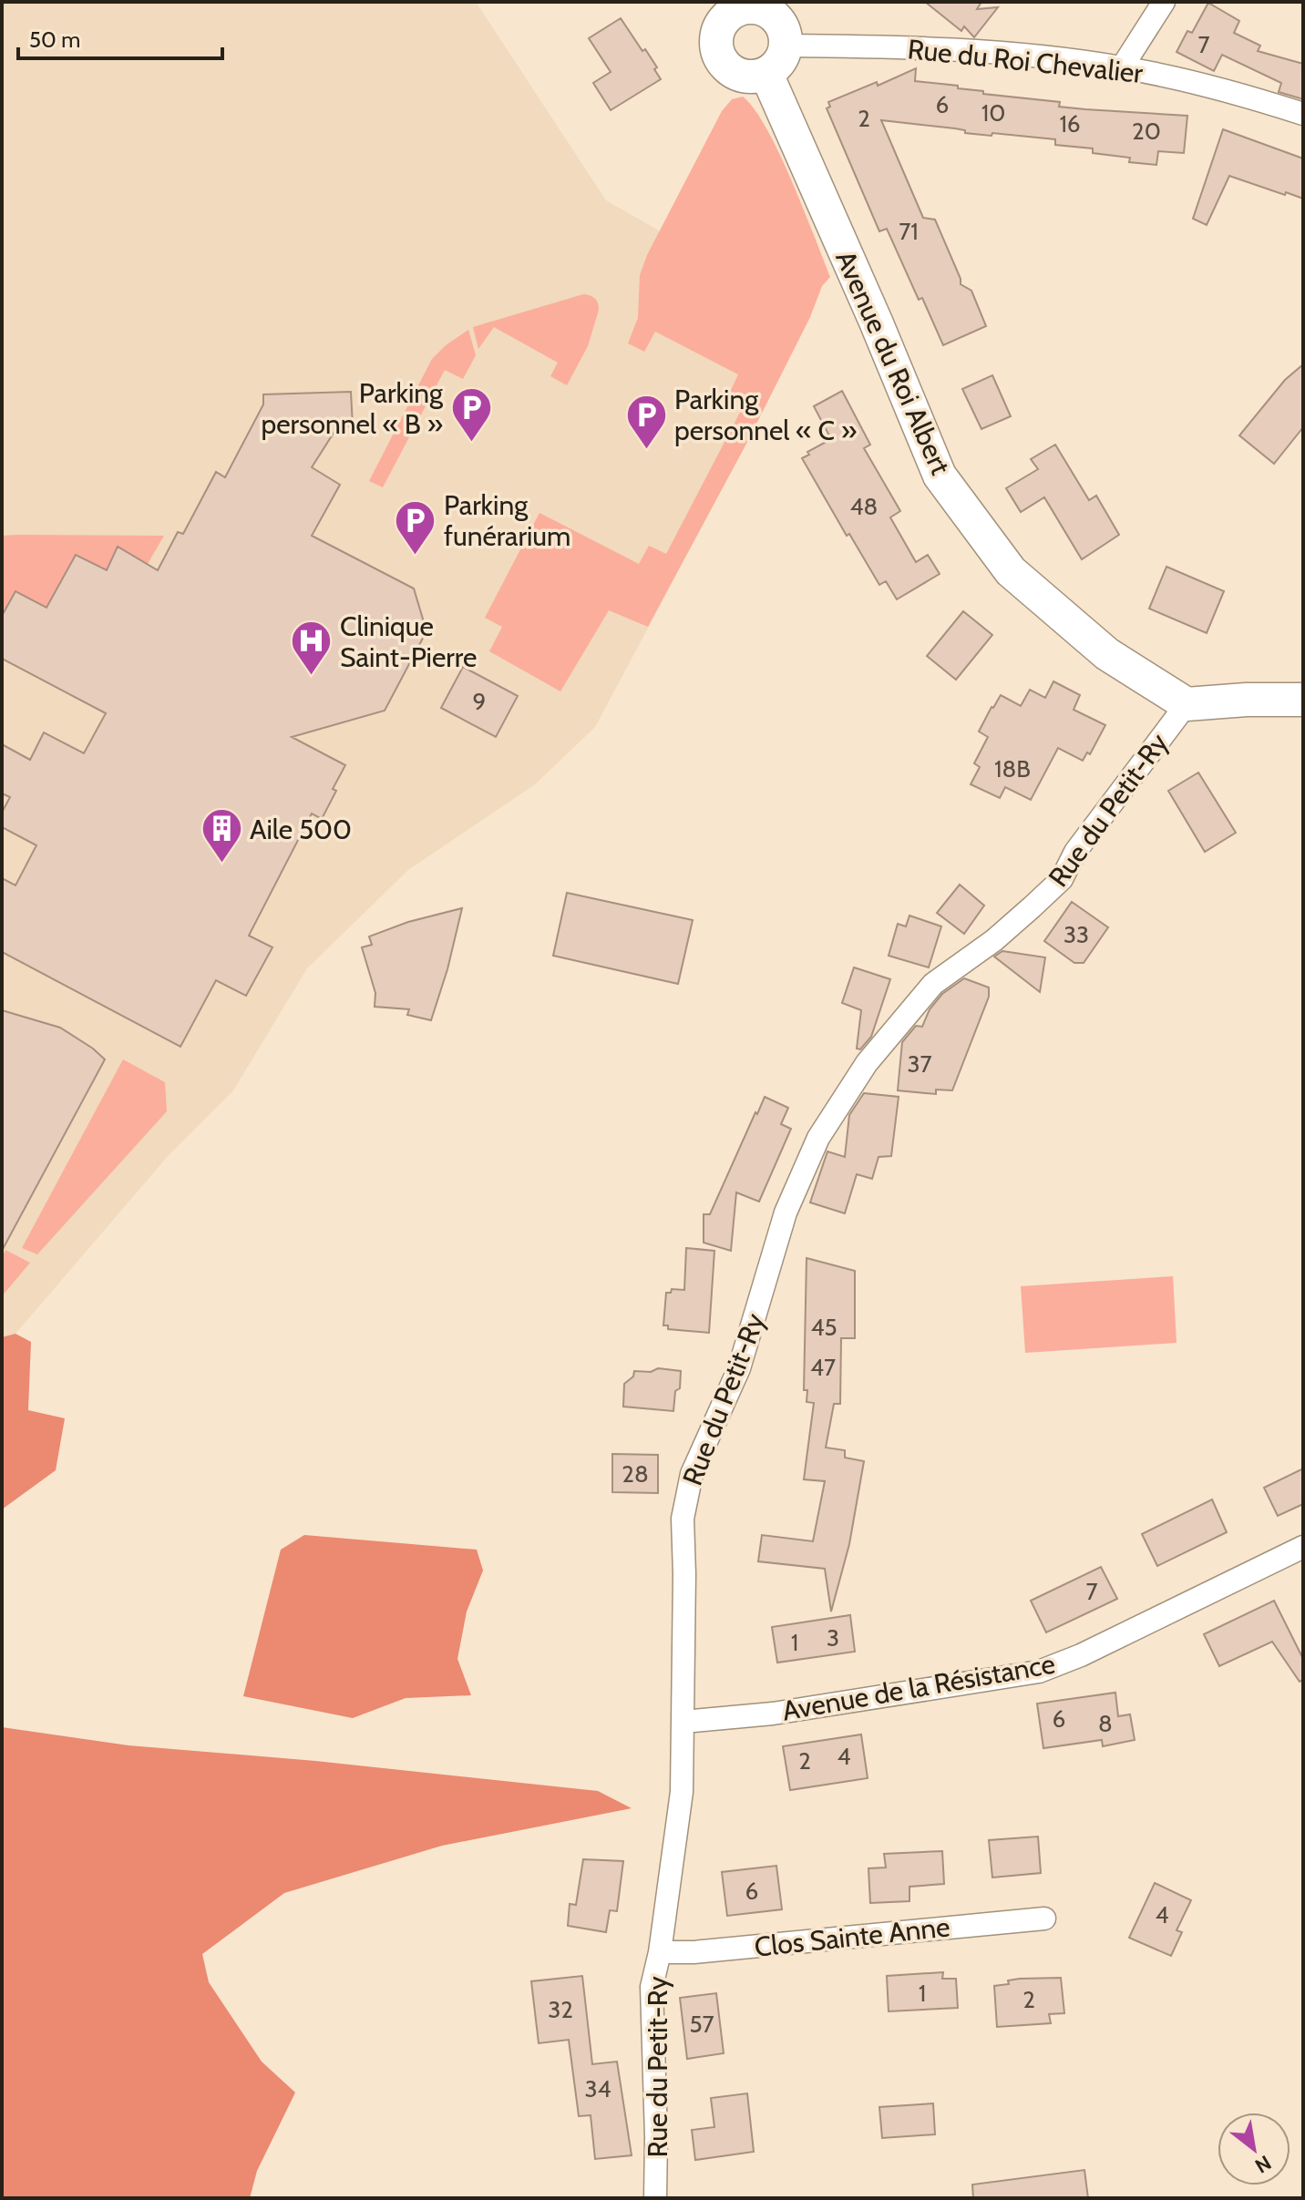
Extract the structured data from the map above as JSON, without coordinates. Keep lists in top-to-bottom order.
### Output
{
  "streets": {
    "main road": ["Avenue du Roi Albert"],
    "street": [
      "Rue du Roi Chevalier",
      "Rue du Petit-Ry",
      "Avenue de la Résistance",
      "Clos Sainte Anne"
    ]
  },
  "crossings": [
    ["Rue du Roi Chevalier", "Avenue du Roi Albert"],
    ["Avenue du Roi Albert", "Rue du Petit-Ry"],
    ["Rue du Petit-Ry", "Avenue de la Résistance"],
    ["Rue du Petit-Ry", "Clos Sainte Anne"]
  ],
  "places": {
    "parking": ["Parking personnel « B »", "Parking personnel « C »", "Parking funérarium"],
    "hospital": ["Clinique Saint-Pierre"],
    "building": ["Aile 500"]
  },
  "house_numbers": [
    "7",
    "6",
    "10",
    "2",
    "16",
    "20",
    "71",
    "48",
    "9",
    "18B",
    "33",
    "37",
    "45",
    "47",
    "28",
    "7",
    "3",
    "1",
    "6",
    "8",
    "4",
    "2",
    "6",
    "4",
    "1",
    "2",
    "32",
    "57",
    "34"
  ],
  "scale_bar": "50 m",
  "north": "bottom right"
}
